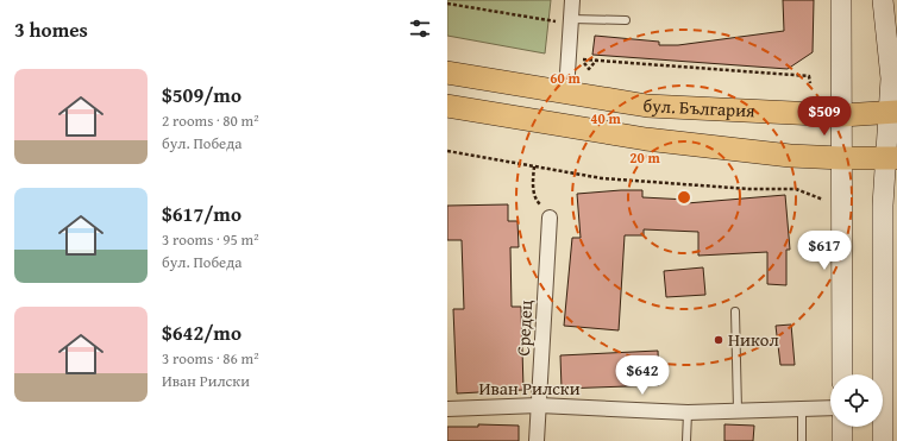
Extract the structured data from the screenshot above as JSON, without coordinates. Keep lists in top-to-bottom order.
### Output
{
  "streets": {
    "main road": ["бул. България"],
    "street": ["Средец", "Иван Рилски"]
  },
  "crossings": [
    ["Средец", "Иван Рилски"]
  ],
  "places": ["Никол"],
  "page": {
    "heading": "3 homes",
    "list": [
      {
        "name": "$509/mo",
        "note": "2 rooms · 80 m² · бул. Победа"
      },
      {
        "name": "$617/mo",
        "note": "3 rooms · 95 m² · бул. Победа"
      },
      {
        "name": "$642/mo",
        "note": "3 rooms · 86 m² · Иван Рилски"
      }
    ],
    "price": ["$509", "$617", "$642"]
  },
  "rings": ["60 m", "40 m", "20 m"]
}
